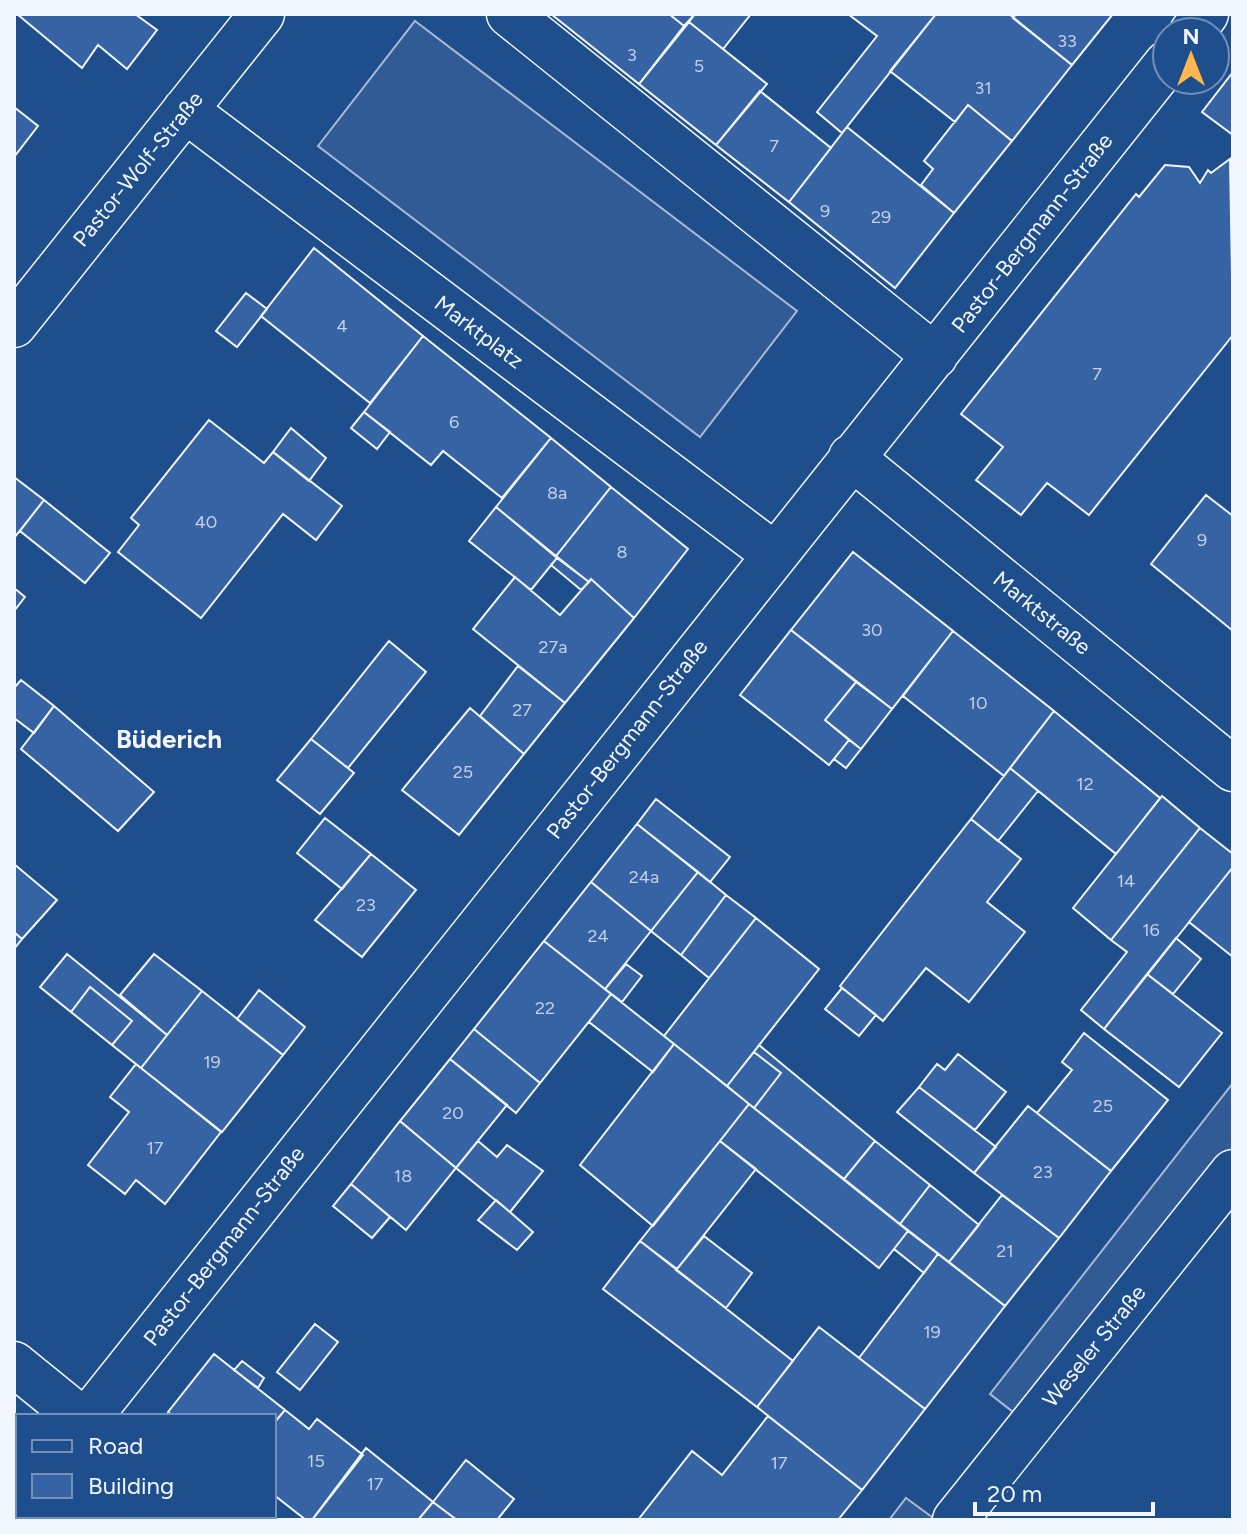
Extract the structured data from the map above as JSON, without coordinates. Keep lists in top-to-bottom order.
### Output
{
  "streets": {
    "street": [
      "Pastor-Wolf-Straße",
      "Pastor-Bergmann-Straße",
      "Marktplatz",
      "Marktstraße",
      "Weseler Straße"
    ]
  },
  "crossings": [
    ["Pastor-Wolf-Straße", "Marktplatz"],
    ["Pastor-Bergmann-Straße", "Marktplatz"],
    ["Pastor-Bergmann-Straße", "Marktstraße"]
  ],
  "districts": ["Büderich"],
  "house_numbers": [
    "33",
    "3",
    "5",
    "31",
    "7",
    "9",
    "29",
    "4",
    "7",
    "6",
    "8a",
    "40",
    "9",
    "8",
    "30",
    "27a",
    "10",
    "27",
    "25",
    "12",
    "24a",
    "14",
    "23",
    "16",
    "24",
    "22",
    "19",
    "25",
    "20",
    "17",
    "23",
    "18",
    "21",
    "19",
    "15",
    "17",
    "17"
  ],
  "legend": ["Road", "Building"],
  "scale_bar": "20 m",
  "north": "top"
}
